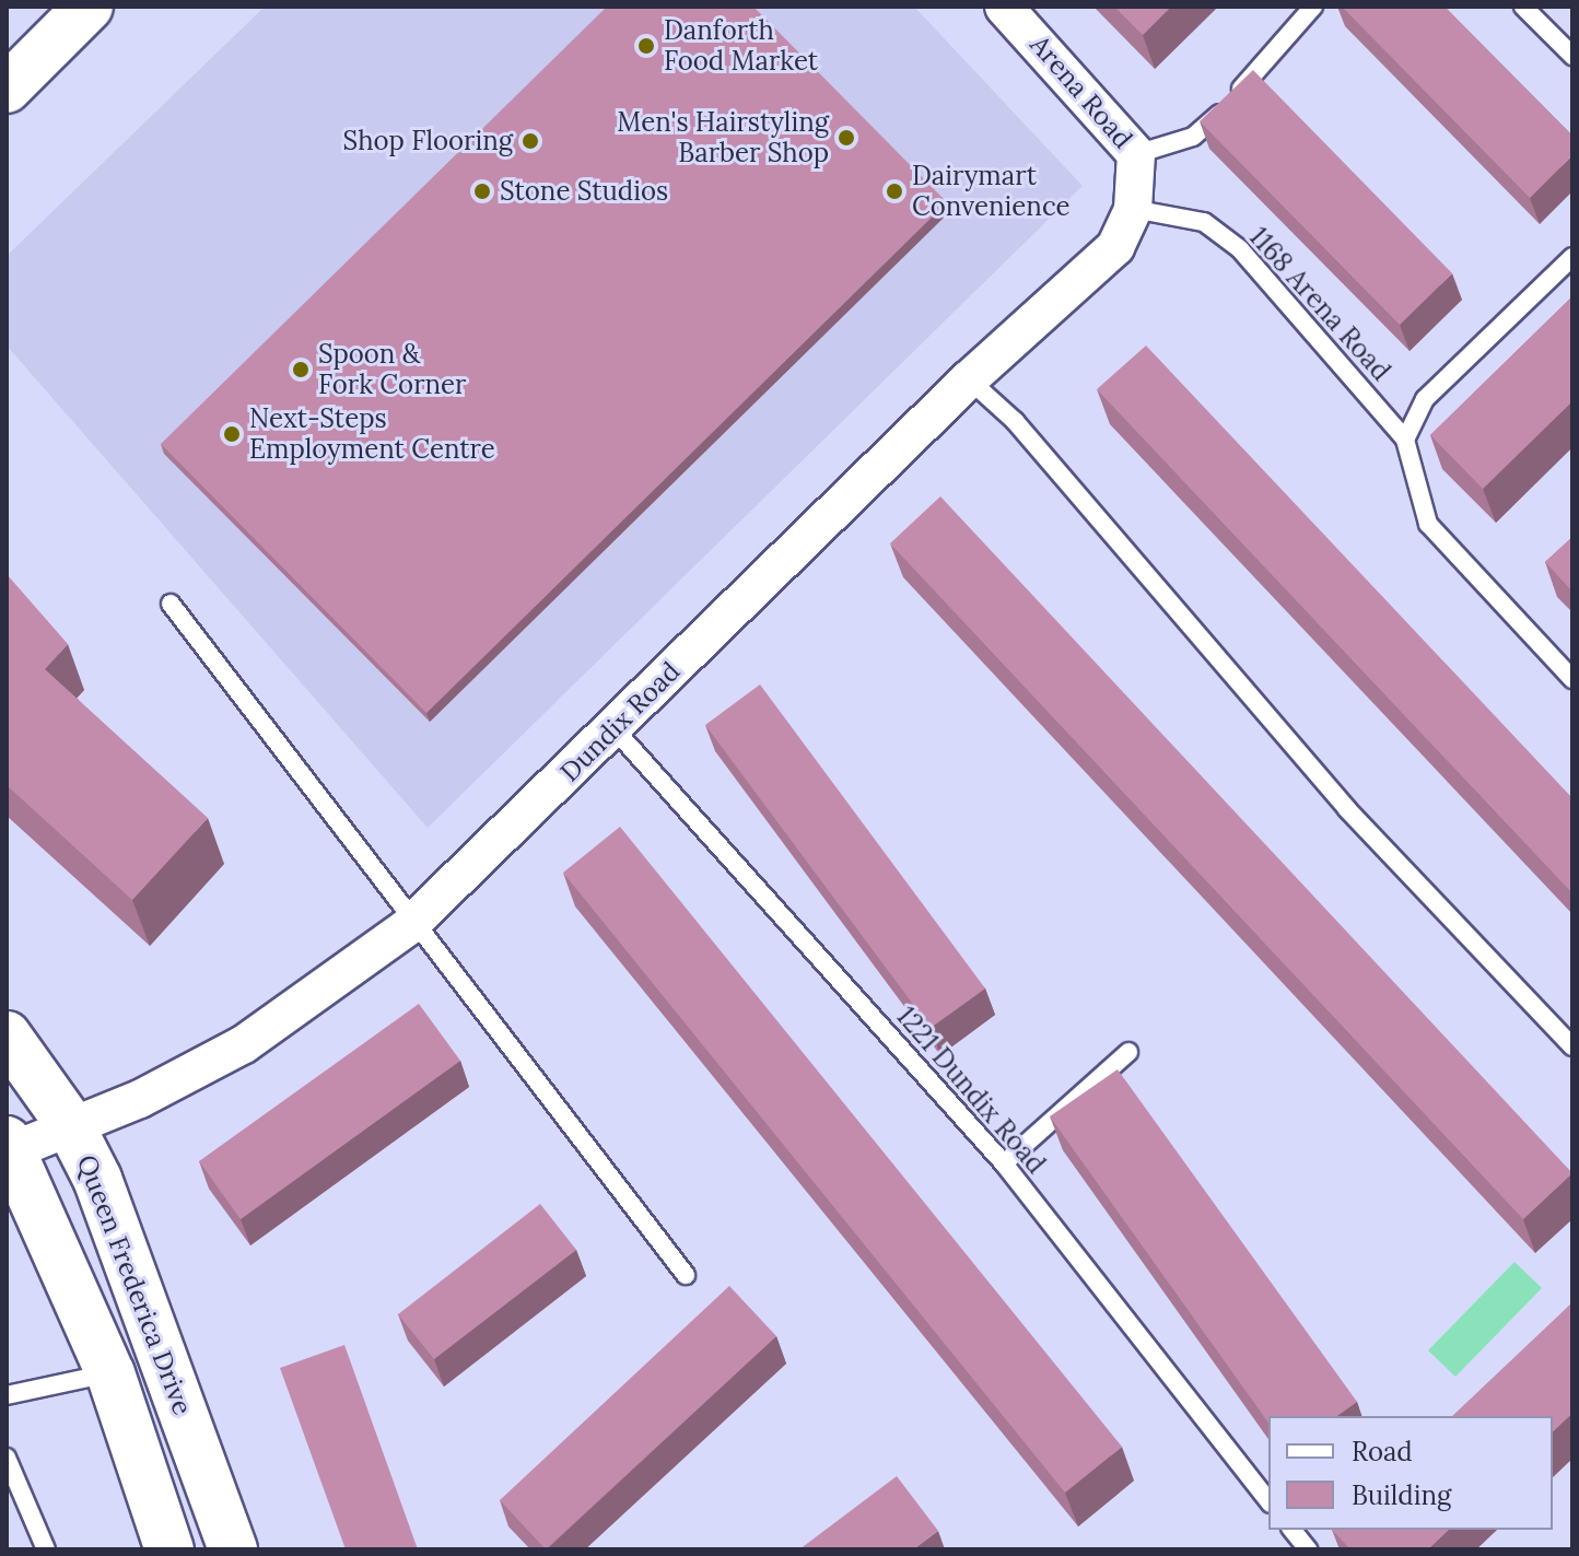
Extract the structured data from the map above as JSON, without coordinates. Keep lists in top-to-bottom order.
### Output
{
  "streets": {
    "street": ["Arena Road", "Dundix Road", "Queen Frederica Drive"],
    "lane": ["1168 Arena Road", "1221 Dundix Road"]
  },
  "crossings": [
    ["Arena Road", "1168 Arena Road"],
    ["Arena Road", "Dundix Road"],
    ["1168 Arena Road", "Dundix Road"],
    ["Dundix Road", "1221 Dundix Road"],
    ["Dundix Road", "Queen Frederica Drive"]
  ],
  "places": [
    "Danforth Food Market",
    "Men's Hairstyling Barber Shop",
    "Shop Flooring",
    "Stone Studios",
    "Dairymart Convenience",
    "Spoon & Fork Corner",
    "Next-Steps Employment Centre"
  ],
  "legend": ["Road", "Building"]
}
